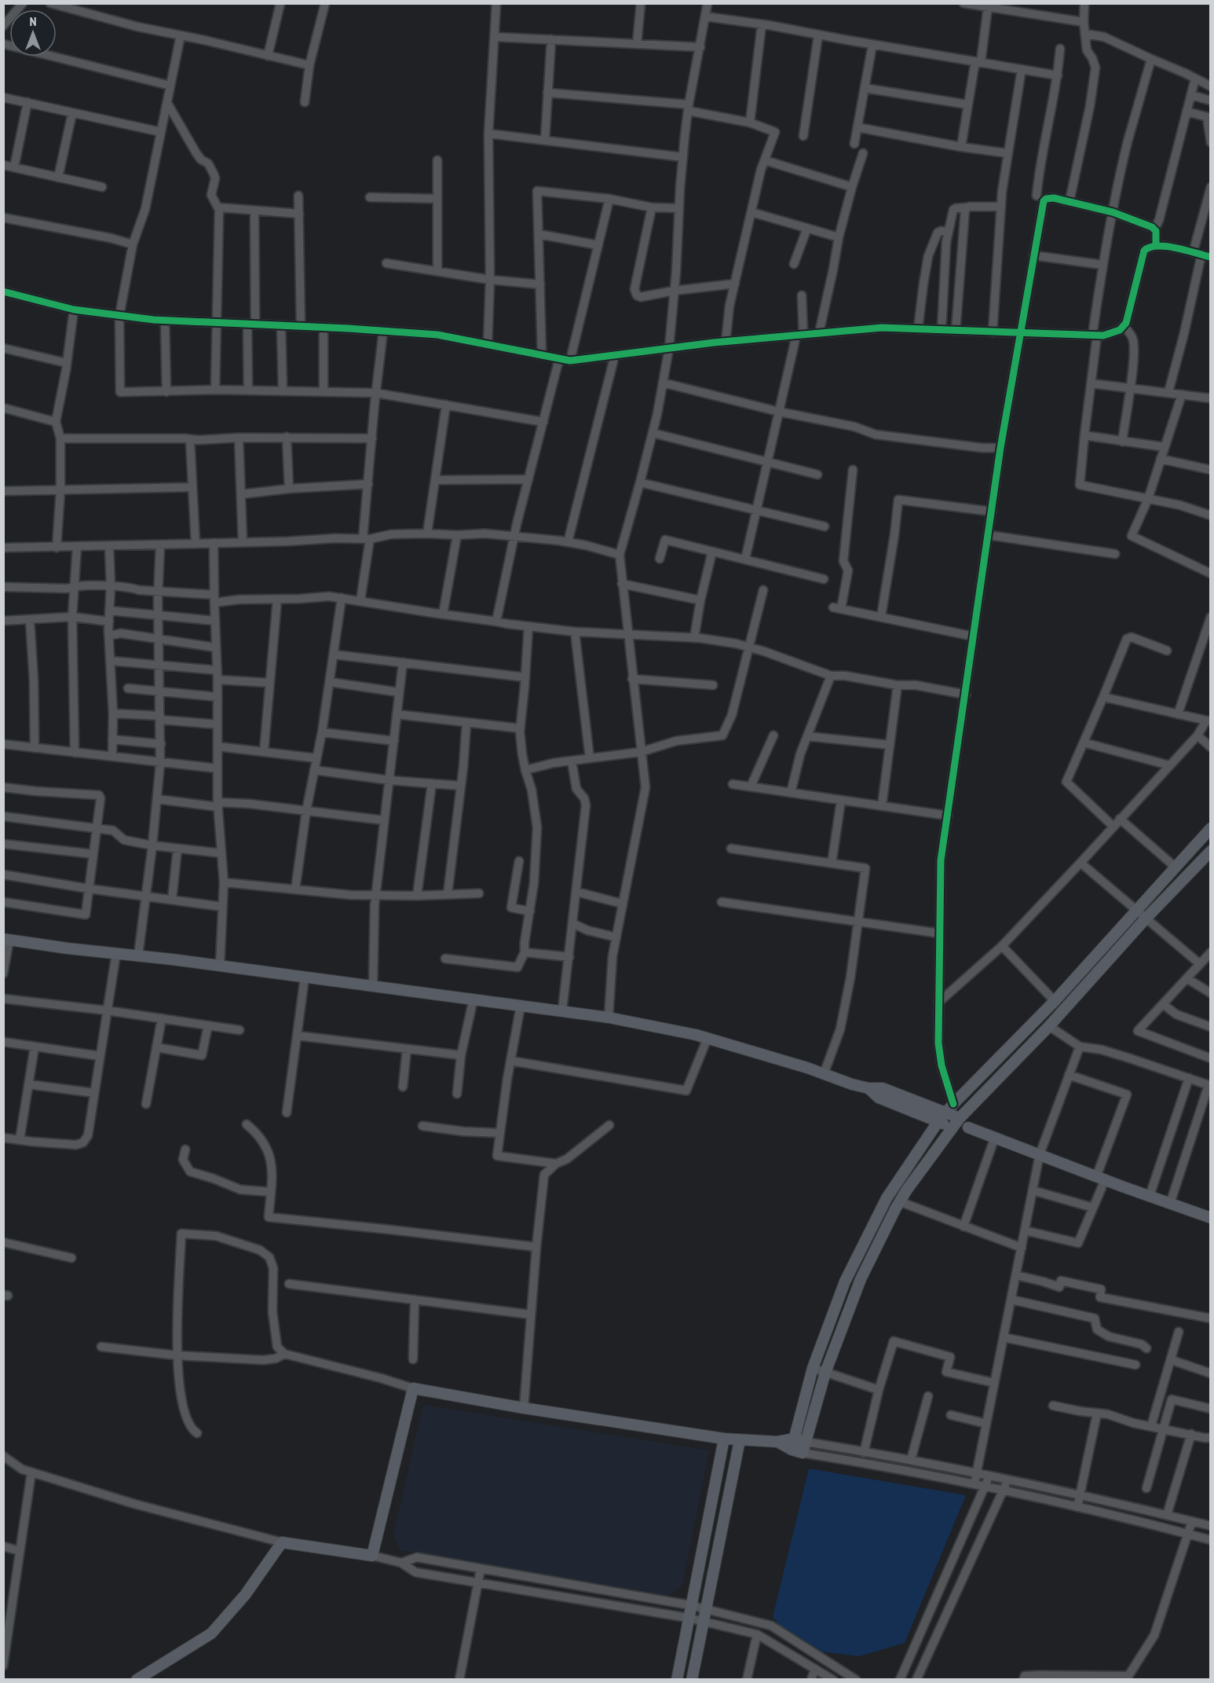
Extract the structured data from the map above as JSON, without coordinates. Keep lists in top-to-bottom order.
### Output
{
  "north": "top"
}
